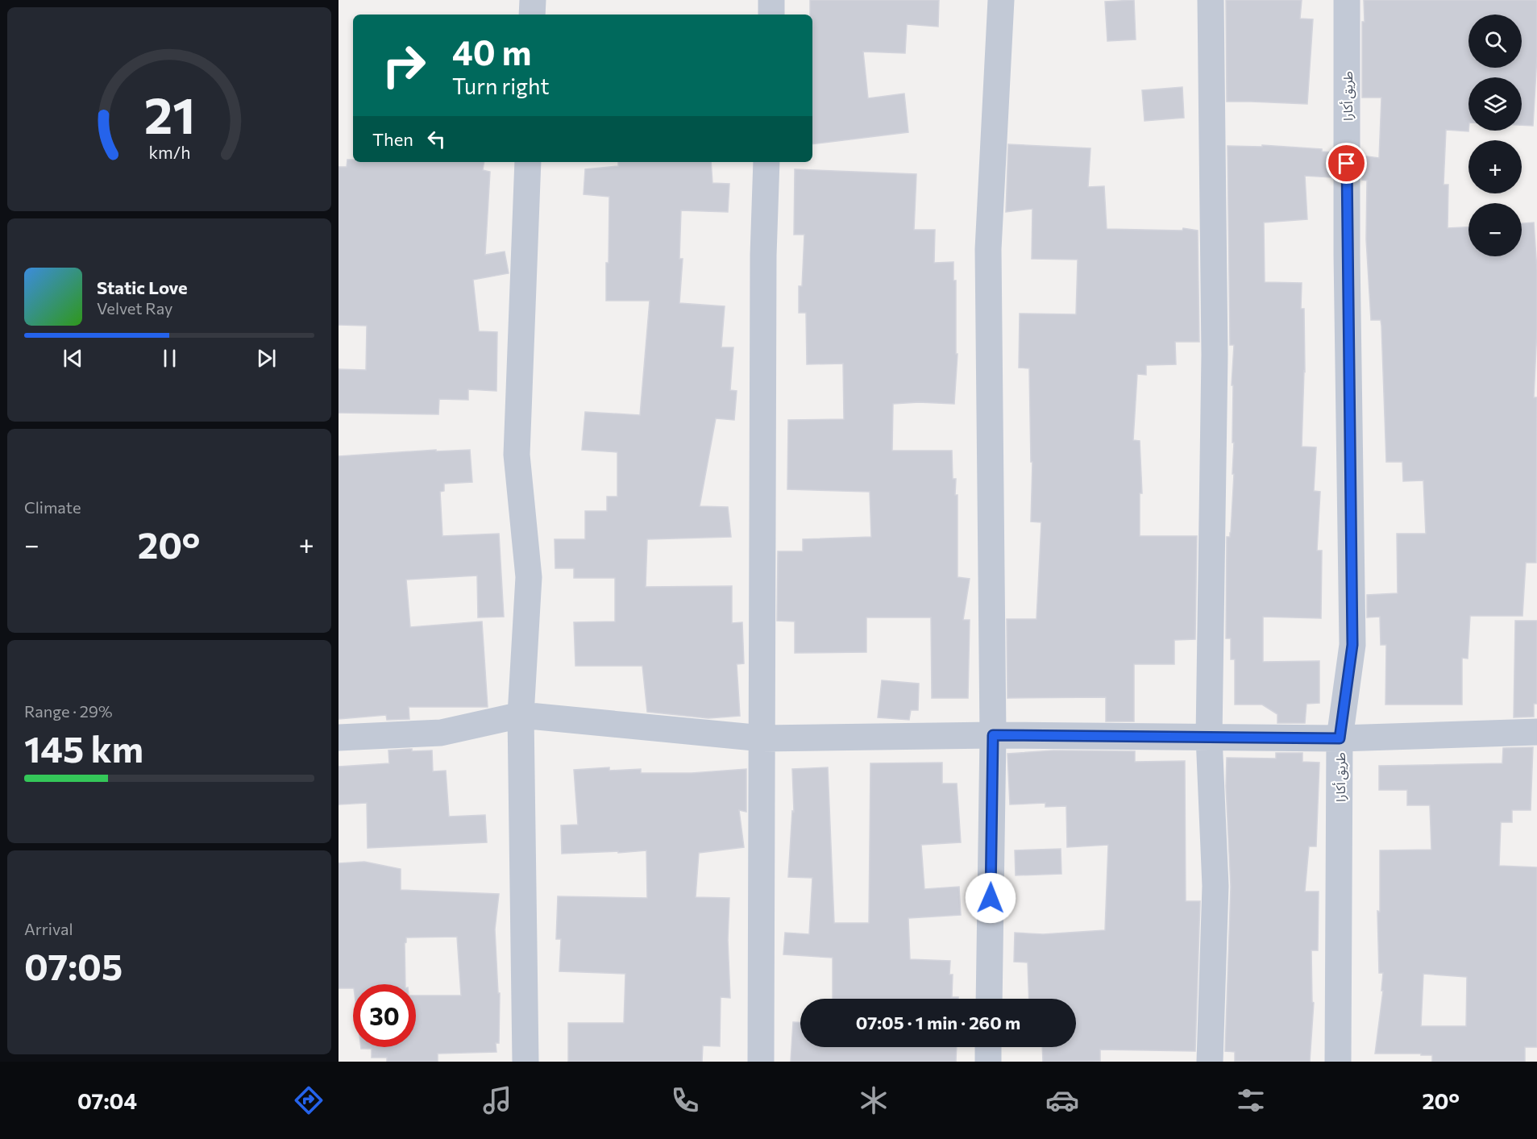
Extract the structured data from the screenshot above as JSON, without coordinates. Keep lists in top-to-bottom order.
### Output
{
  "streets": {
    "street": ["طريق أكارا"]
  },
  "page": {
    "map_buttons": ["+", "−"],
    "turn": ["40 m", "Turn right"],
    "then": "Then",
    "song": ["Static Love", "Velvet Ray"],
    "tile": [
      "Climate",
      ["Range · 29%", "145 km"],
      ["Arrival", "07:05"]
    ],
    "heat": ["−", "20°", "+"],
    "limit": "30",
    "trip": "07:05 · 1 min · 260 m",
    "tabs": ["07:04", "20°"],
    "gauge": ["21", "km/h"]
  }
}
